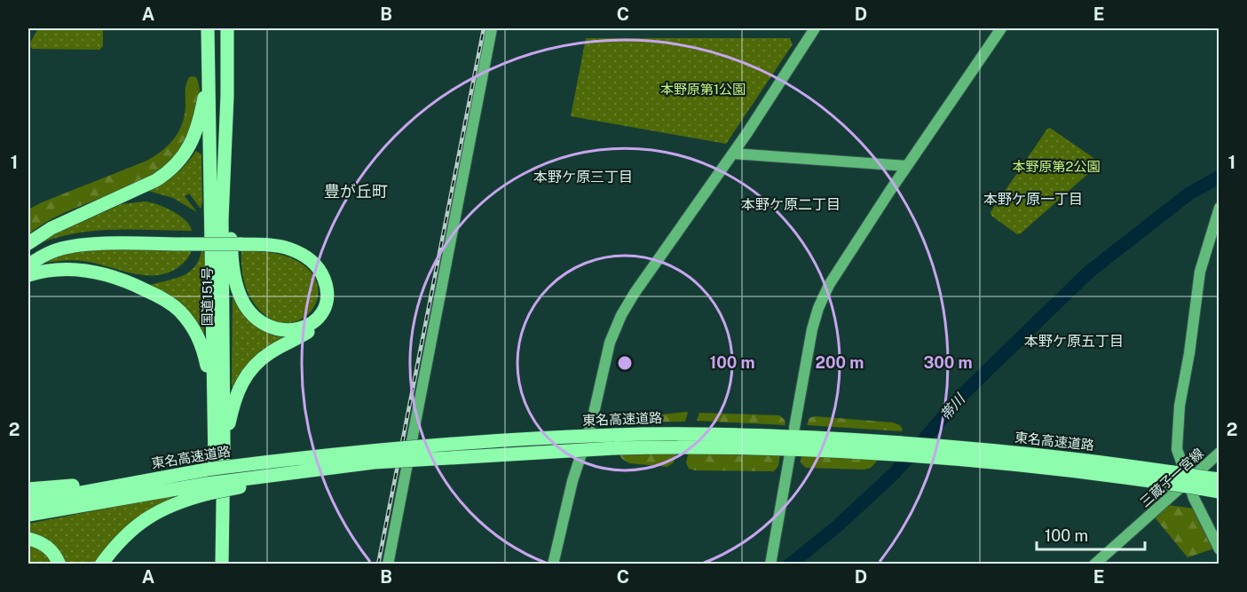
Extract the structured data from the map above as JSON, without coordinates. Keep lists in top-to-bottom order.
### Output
{
  "streets": {
    "highway": ["国道151号", "東名高速道路"],
    "street": ["三蔵子一宮線"]
  },
  "crossings": [
    ["東名高速道路", "三蔵子一宮線"]
  ],
  "districts": [
    "本野ケ原三丁目",
    "豊が丘町",
    "本野ケ原一丁目",
    "本野ケ原二丁目",
    "本野ケ原五丁目"
  ],
  "water": ["帯川"],
  "parks": ["本野原第1公園", "本野原第2公園"],
  "scale_bar": "100 m",
  "grid": {
    "columns": [
      "A",
      "B",
      "C",
      "D",
      "E"
    ],
    "rows": ["1", "2"]
  },
  "rings": ["100 m", "200 m", "300 m"]
}
